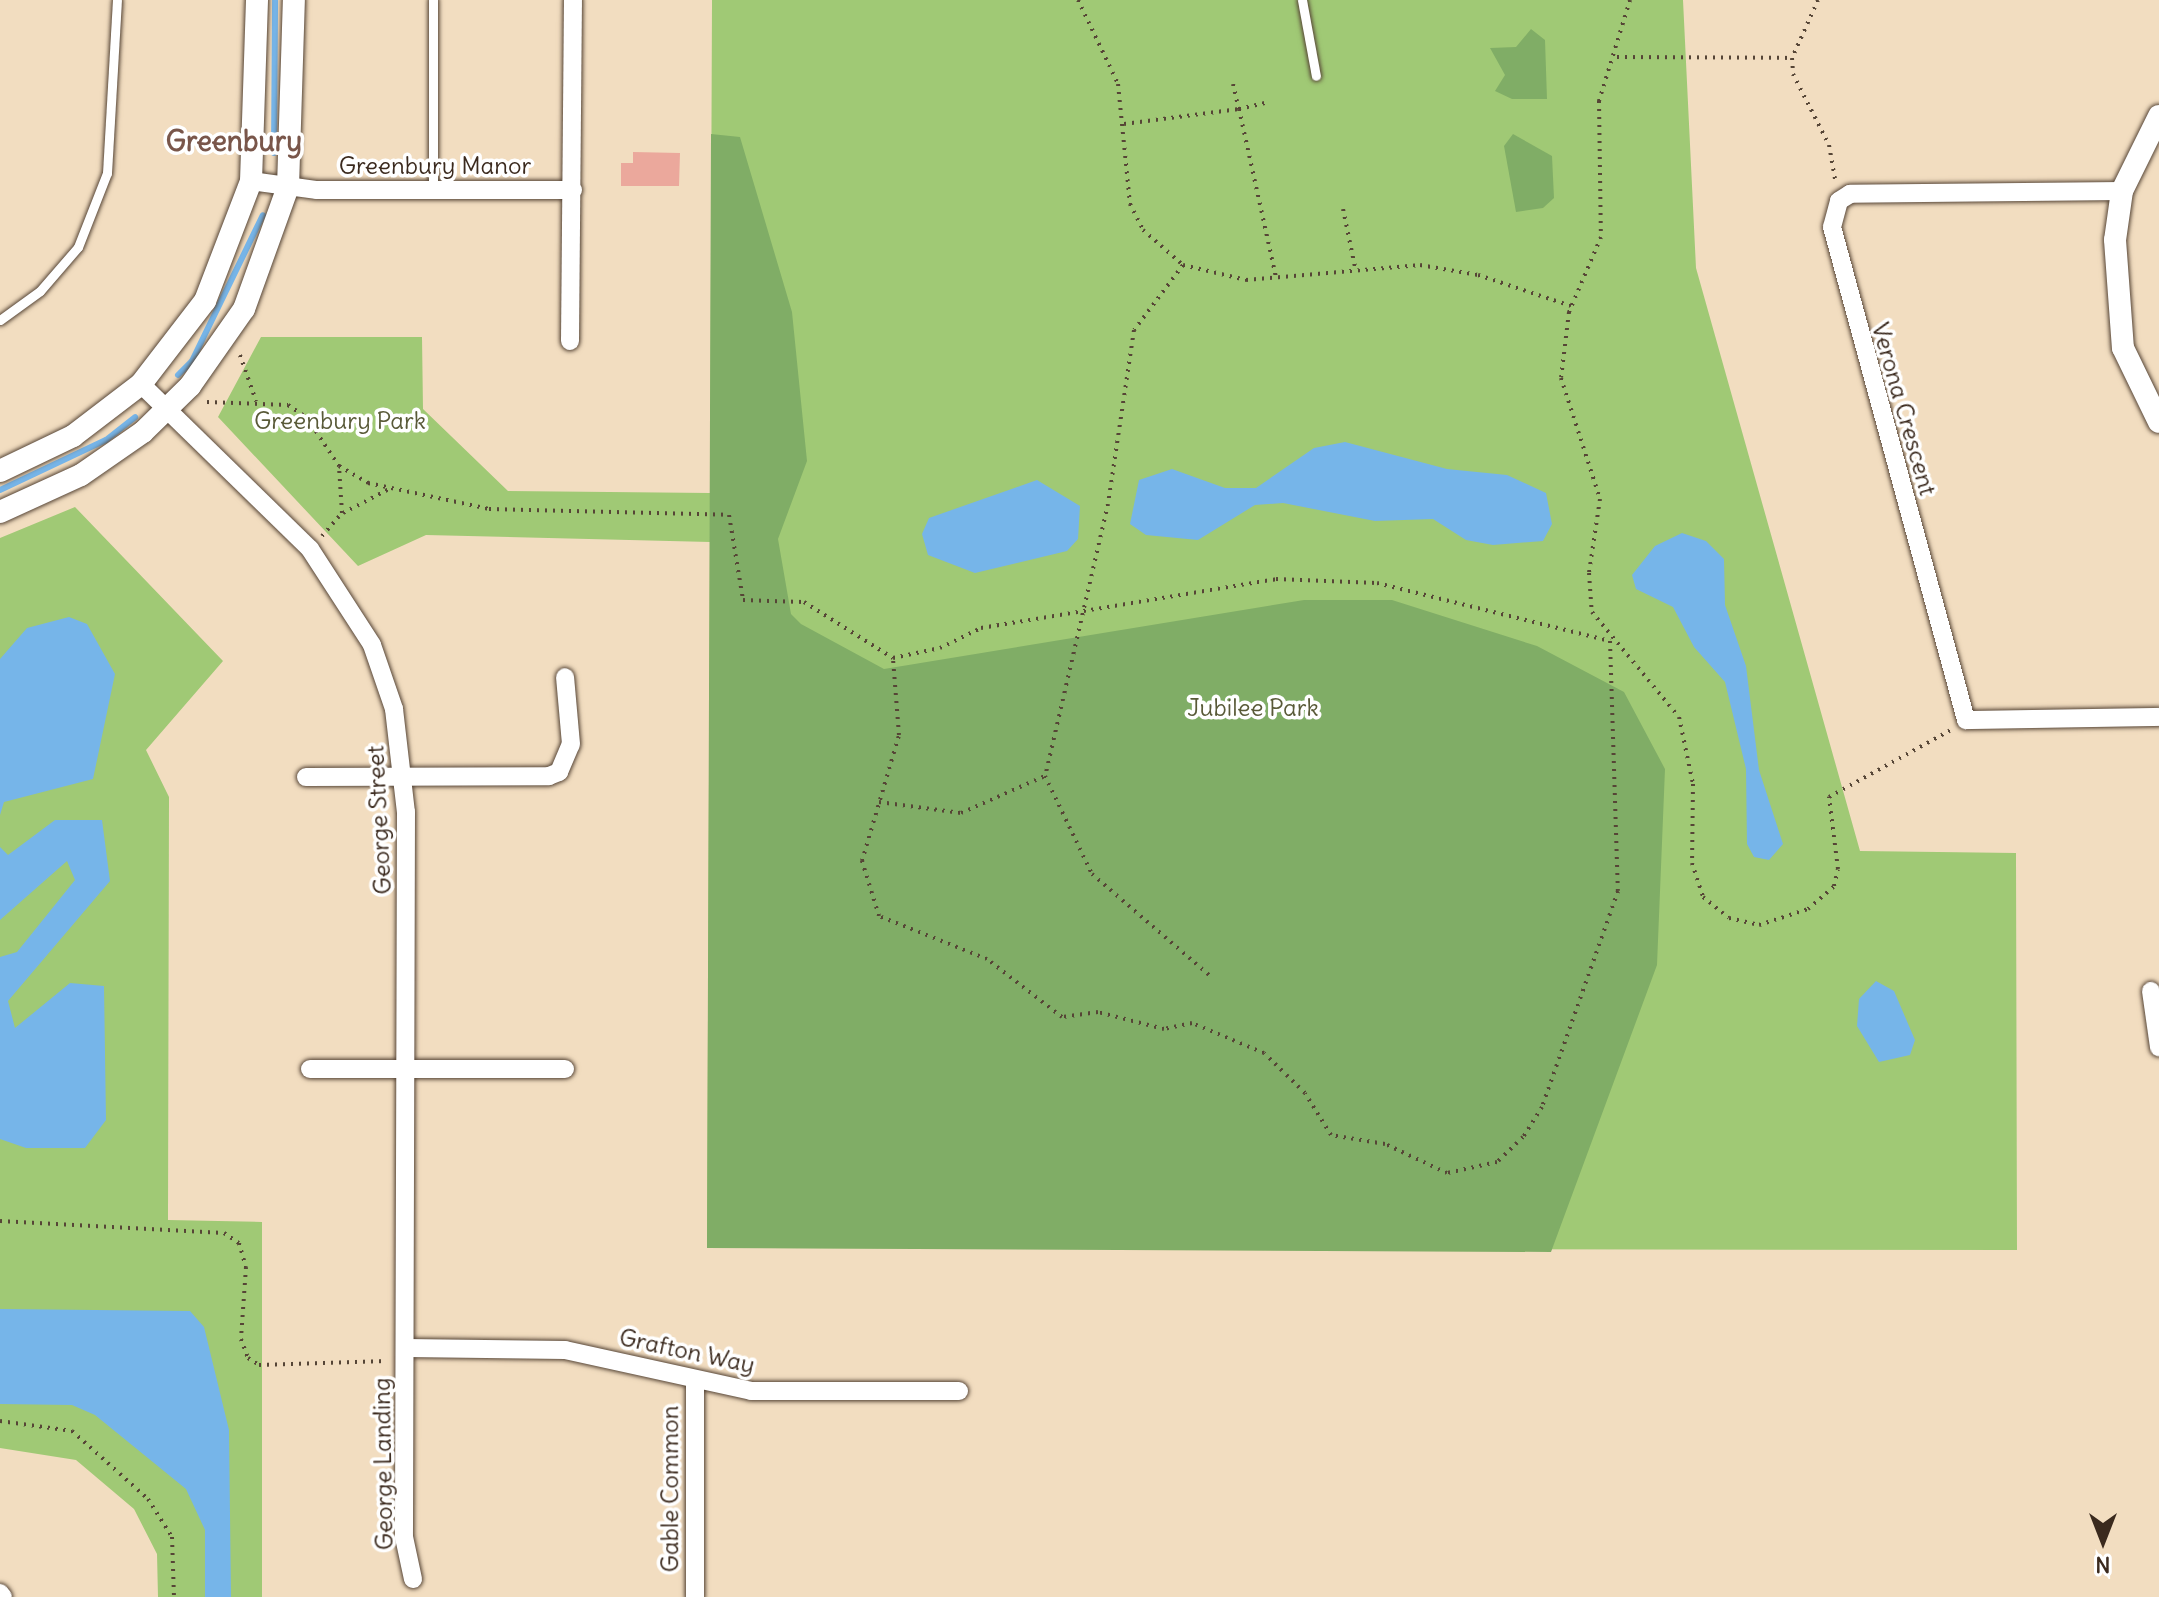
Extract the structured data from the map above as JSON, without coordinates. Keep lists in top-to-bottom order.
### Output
{
  "streets": {
    "street": [
      "Greenbury Manor",
      "Verona Crescent",
      "George Street",
      "Grafton Way",
      "George Landing",
      "Gable Common"
    ]
  },
  "crossings": [
    ["George Street", "Grafton Way"],
    ["George Street", "George Landing"],
    ["Grafton Way", "George Landing"],
    ["Grafton Way", "Gable Common"]
  ],
  "districts": ["Greenbury"],
  "parks": ["Greenbury Park", "Jubilee Park"],
  "north": "bottom"
}
